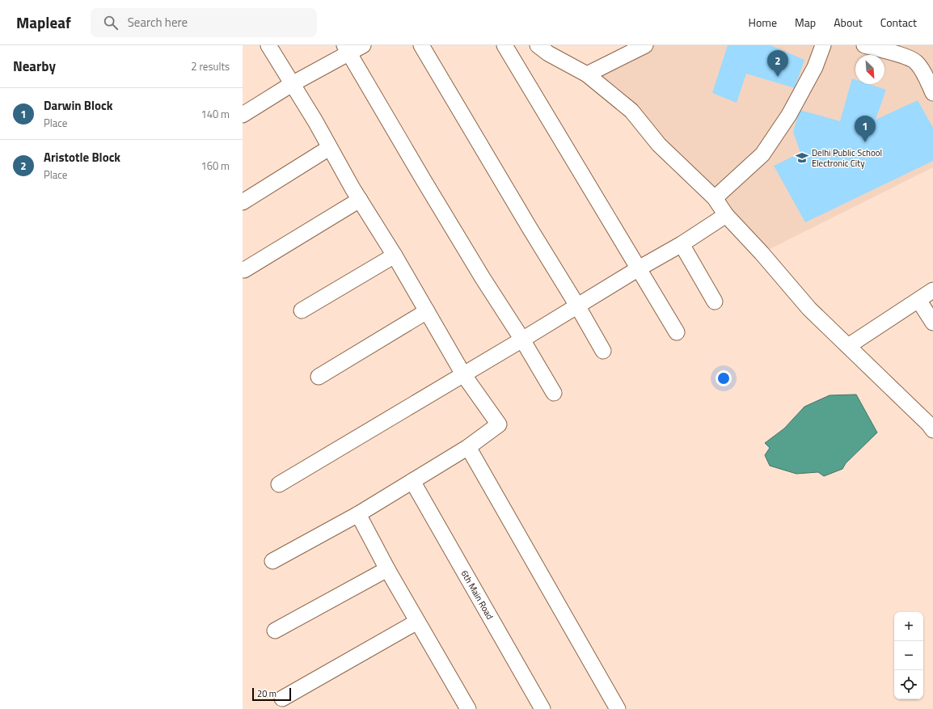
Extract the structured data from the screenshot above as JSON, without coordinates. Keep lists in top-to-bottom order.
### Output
{
  "streets": {
    "street": ["6th Main Road"]
  },
  "places": {
    "school or university": ["Delhi Public School Electronic City"]
  },
  "scale_bar": "20 m",
  "north": "bottom right",
  "page": {
    "header": "Mapleaf",
    "search": "Search here",
    "nav": [
      "Home",
      "Map",
      "About",
      "Contact"
    ],
    "heading": ["Nearby", "2 results"],
    "pins": ["2", "1"],
    "list": [
      {
        "mark": "1",
        "name": "Darwin Block",
        "note": "Place",
        "value": "140 m"
      },
      {
        "mark": "2",
        "name": "Aristotle Block",
        "note": "Place",
        "value": "160 m"
      }
    ],
    "map_buttons": ["+", "−"],
    "scale": "20 m"
  }
}
